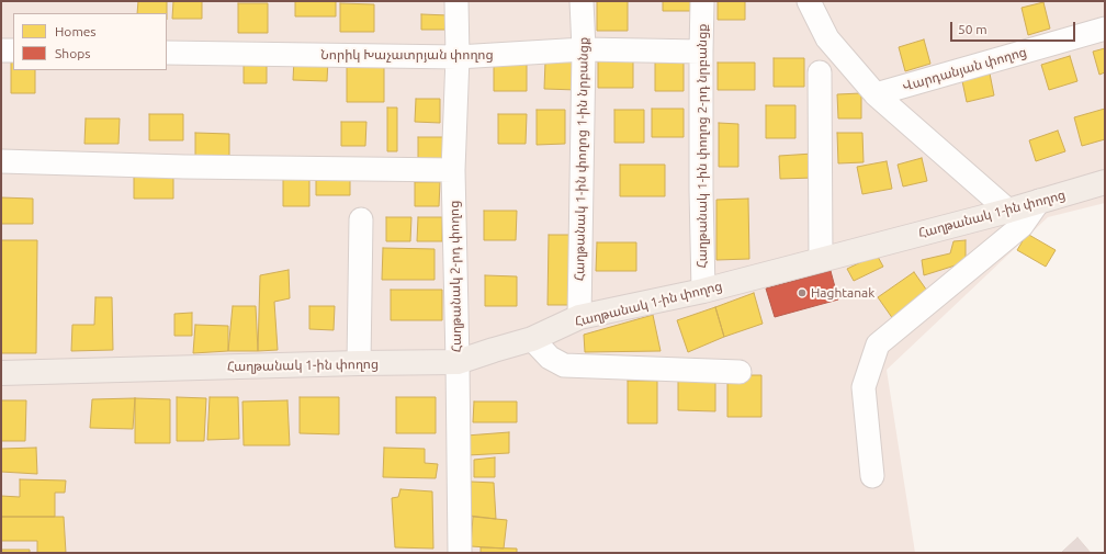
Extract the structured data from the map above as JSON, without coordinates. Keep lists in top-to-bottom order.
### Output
{
  "streets": {
    "main road": ["Հաղթանակ 1-ին փողոց"],
    "street": [
      "Նորիկ Խաչատրյան փողոց",
      "Վարդանյան փողոց",
      "Հաղթանակ 1-ին փողոց 2-րդ նրբանցք",
      "Հաղթանակ 1-ին փողոց 1-ին նրբանցք",
      "Հաղթանակ 2-րդ փողոց"
    ]
  },
  "crossings": [
    ["Նորիկ Խաչատրյան փողոց", "Հաղթանակ 1-ին փողոց 2-րդ նրբանցք"],
    ["Նորիկ Խաչատրյան փողոց", "Հաղթանակ 1-ին փողոց 1-ին նրբանցք"],
    ["Նորիկ Խաչատրյան փողոց", "Հաղթանակ 2-րդ փողոց"],
    ["Հաղթանակ 1-ին փողոց 2-րդ նրբանցք", "Հաղթանակ 1-ին փողոց"],
    ["Հաղթանակ 1-ին փողոց 1-ին նրբանցք", "Հաղթանակ 1-ին փողոց"],
    ["Հաղթանակ 1-ին փողոց", "Հաղթանակ 2-րդ փողոց"]
  ],
  "places": ["Haghtanak"],
  "legend": ["Homes", "Shops"],
  "scale_bar": "50 m"
}
